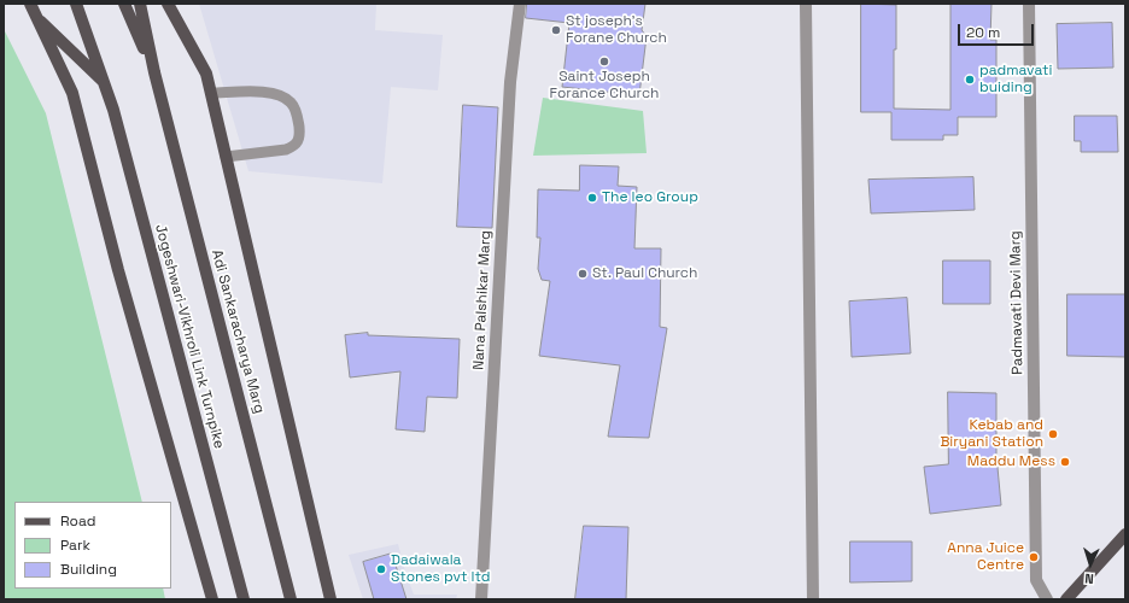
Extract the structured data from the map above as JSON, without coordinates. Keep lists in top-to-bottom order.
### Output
{
  "streets": {
    "main road": ["Adi Sankaracharya Marg", "Jogeshwari-Vikhroli Link Turnpike"],
    "street": ["Nana Palshikar Marg", "Padmavati Devi Marg"]
  },
  "places": [
    "St joseph's Forane Church",
    "Saint Joseph Forance Church",
    "padmavati buiding",
    "The leo Group",
    "St. Paul Church",
    "Kebab and Biryani Station",
    "Maddu Mess",
    "Anna Juice Centre",
    "Dadaiwala Stones pvt ltd"
  ],
  "legend": ["Road", "Park", "Building"],
  "scale_bar": "20 m",
  "north": "bottom"
}
